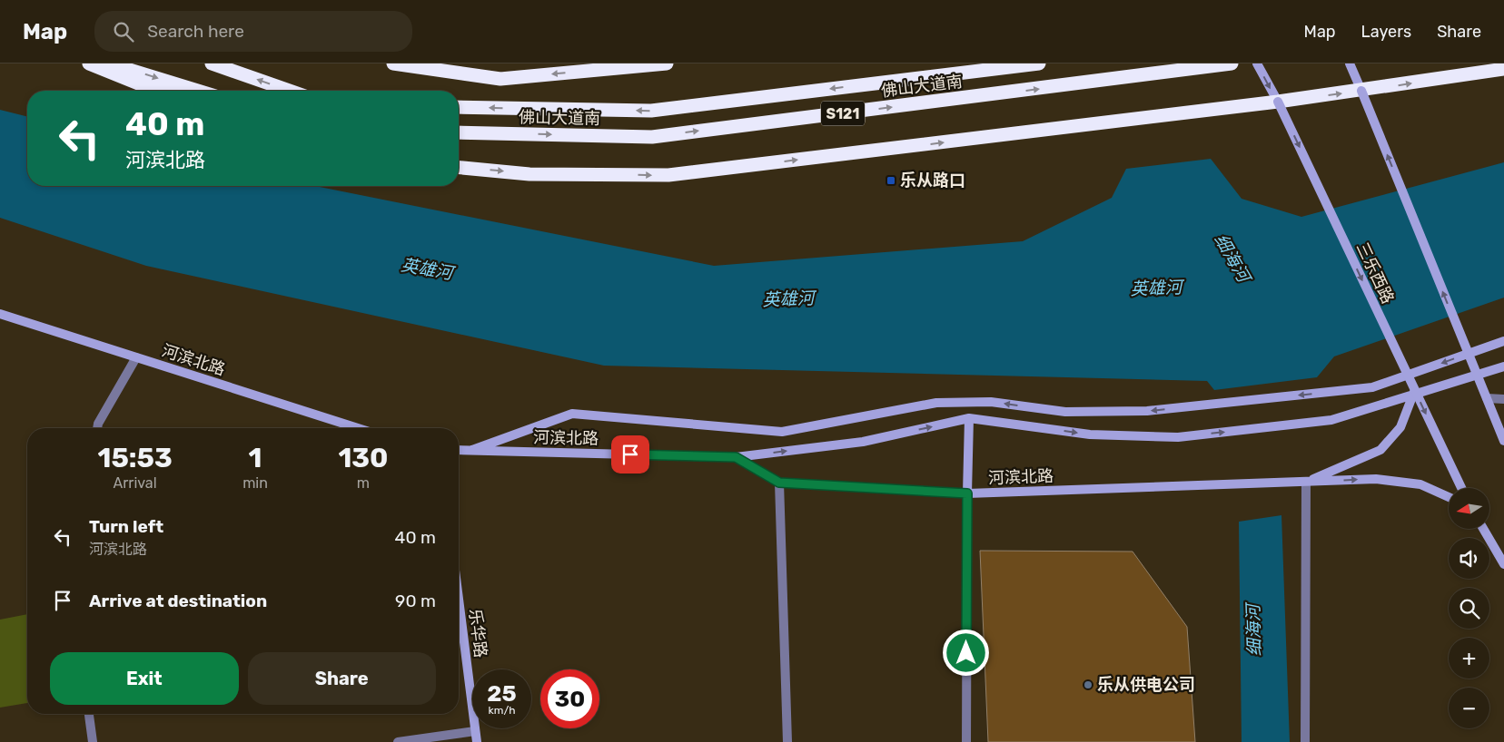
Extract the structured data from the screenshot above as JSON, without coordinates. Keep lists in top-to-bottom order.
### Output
{
  "streets": {
    "highway": ["佛山大道南", "S121"],
    "street": ["三乐西路", "河滨北路", "乐华路"]
  },
  "water": ["细海河", "英雄河"],
  "places": {
    "transit": ["乐从路口"],
    "other": ["乐从供电公司"]
  },
  "north": "left",
  "page": {
    "header": "Map",
    "search": "Search here",
    "nav": ["Map", "Layers", "Share"],
    "turn": ["40 m", "河滨北路"],
    "eta": [
      "15:53",
      "Arrival",
      "1",
      "min",
      "130",
      "m"
    ],
    "map_buttons": ["+", "−"],
    "list": [
      {
        "name": "Turn left",
        "note": "河滨北路",
        "value": "40 m"
      },
      {
        "name": "Arrive at destination",
        "value": "90 m"
      }
    ],
    "buttons": ["Exit", "Share"],
    "speed": "25 km/h",
    "limit": "30"
  }
}
